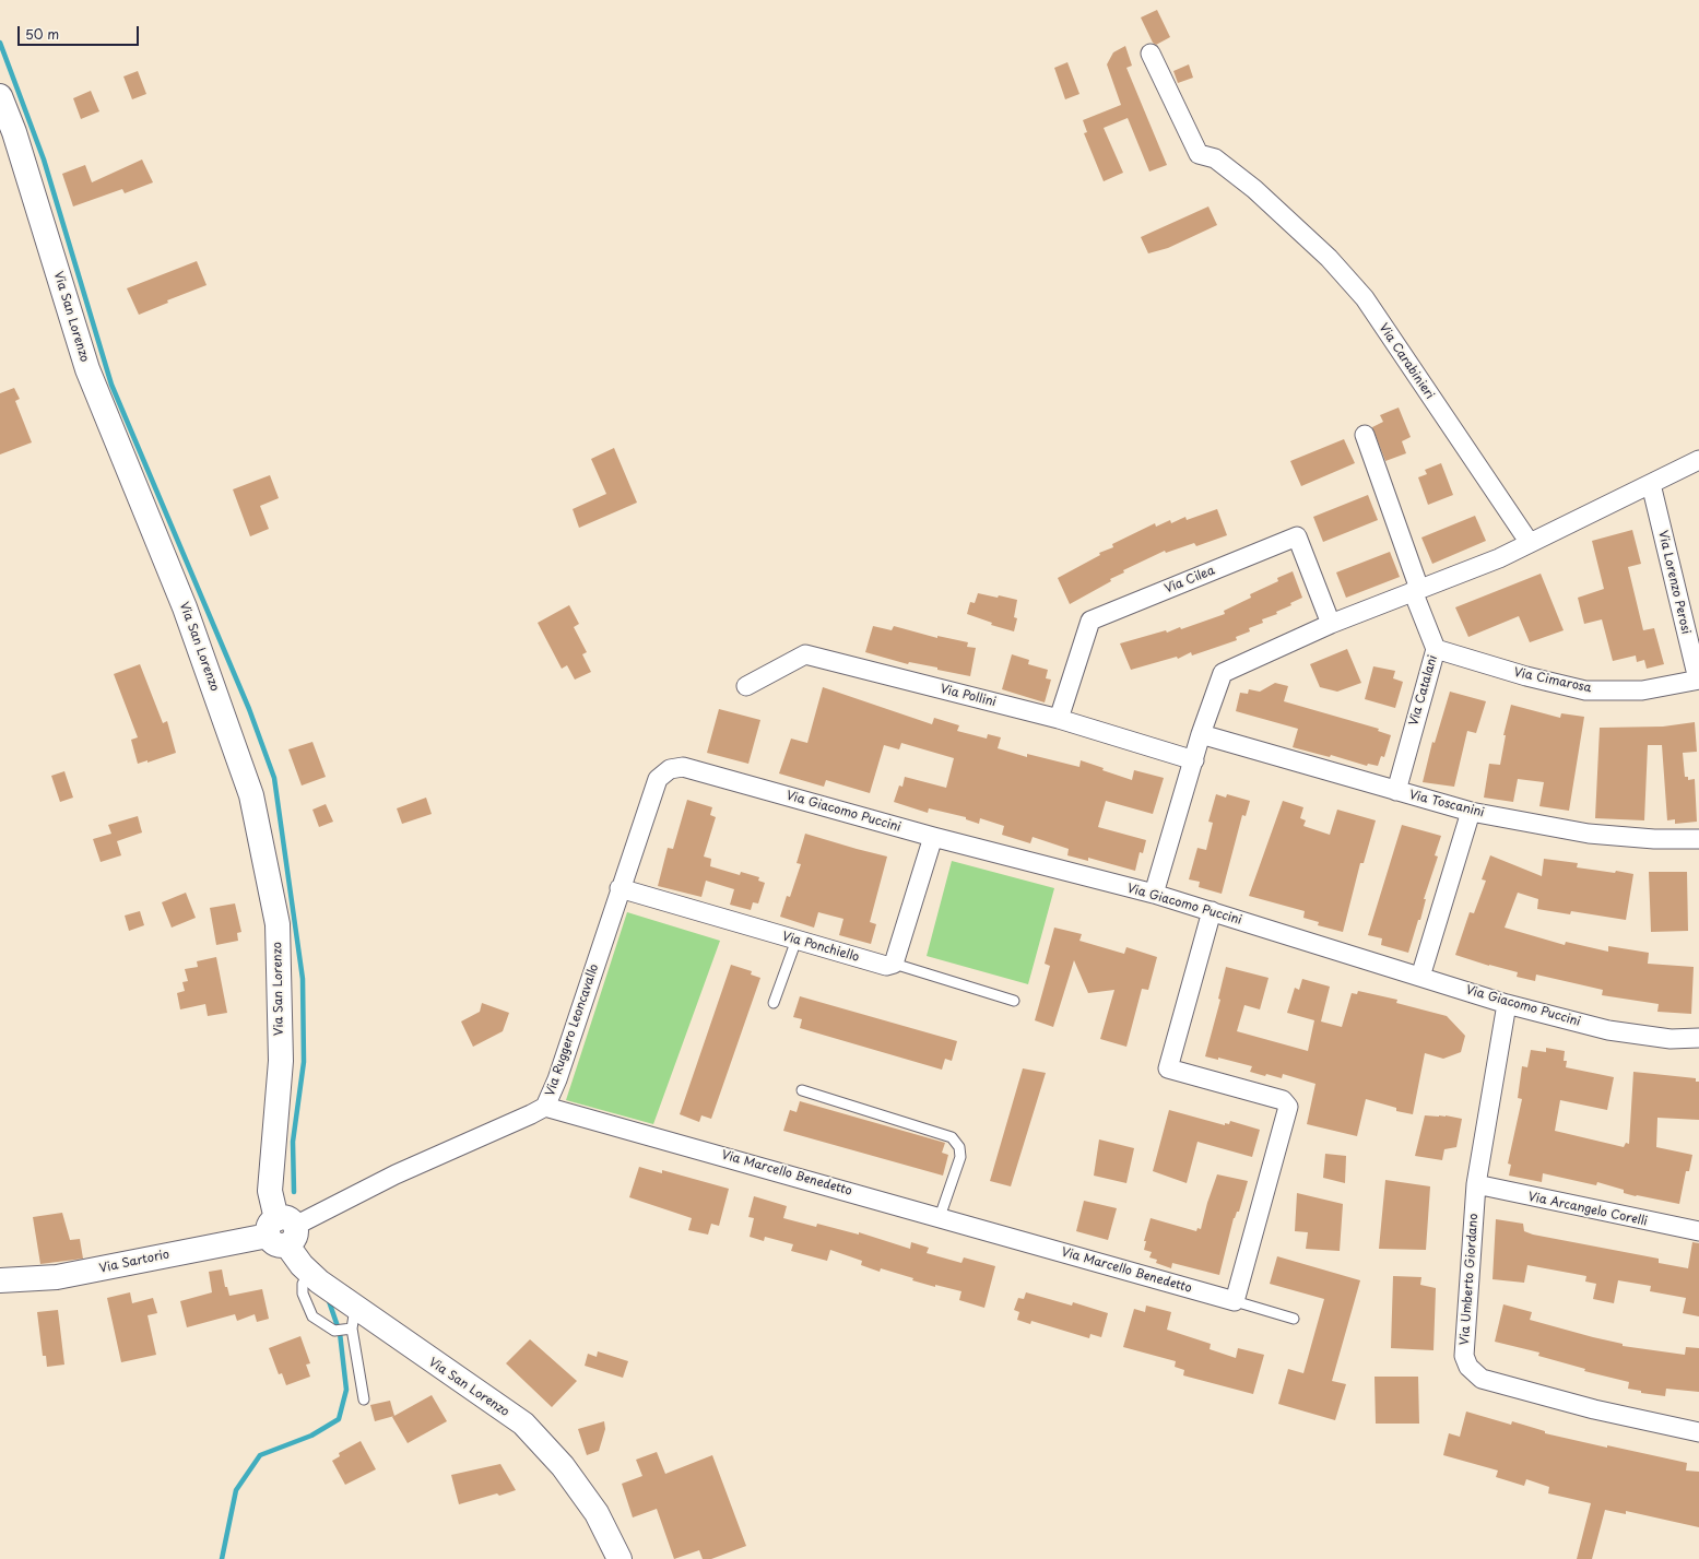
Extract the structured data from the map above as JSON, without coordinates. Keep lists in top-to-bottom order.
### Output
{
  "streets": {
    "street": [
      "Via San Lorenzo",
      "Via Carabinieri",
      "Via Cilea",
      "Via Lorenzo Perosi",
      "Via Cimarosa",
      "Via Catalani",
      "Via Pollini",
      "Via Toscanini",
      "Via Giacomo Puccini",
      "Via Ponchiello",
      "Via Ruggero Leoncavallo",
      "Via Marcello Benedetto",
      "Via Arcangelo Corelli",
      "Via Sartorio",
      "Via Umberto Giordano"
    ]
  },
  "crossings": [
    ["Via San Lorenzo", "Via Ruggero Leoncavallo"],
    ["Via San Lorenzo", "Via Sartorio"],
    ["Via Cilea", "Via Pollini"],
    ["Via Lorenzo Perosi", "Via Cimarosa"],
    ["Via Cimarosa", "Via Catalani"],
    ["Via Catalani", "Via Toscanini"],
    ["Via Giacomo Puccini", "Via Ruggero Leoncavallo"],
    ["Via Giacomo Puccini", "Via Umberto Giordano"],
    ["Via Ponchiello", "Via Ruggero Leoncavallo"],
    ["Via Ruggero Leoncavallo", "Via Marcello Benedetto"],
    ["Via Ruggero Leoncavallo", "Via Sartorio"],
    ["Via Arcangelo Corelli", "Via Umberto Giordano"]
  ],
  "scale_bar": "50 m"
}
